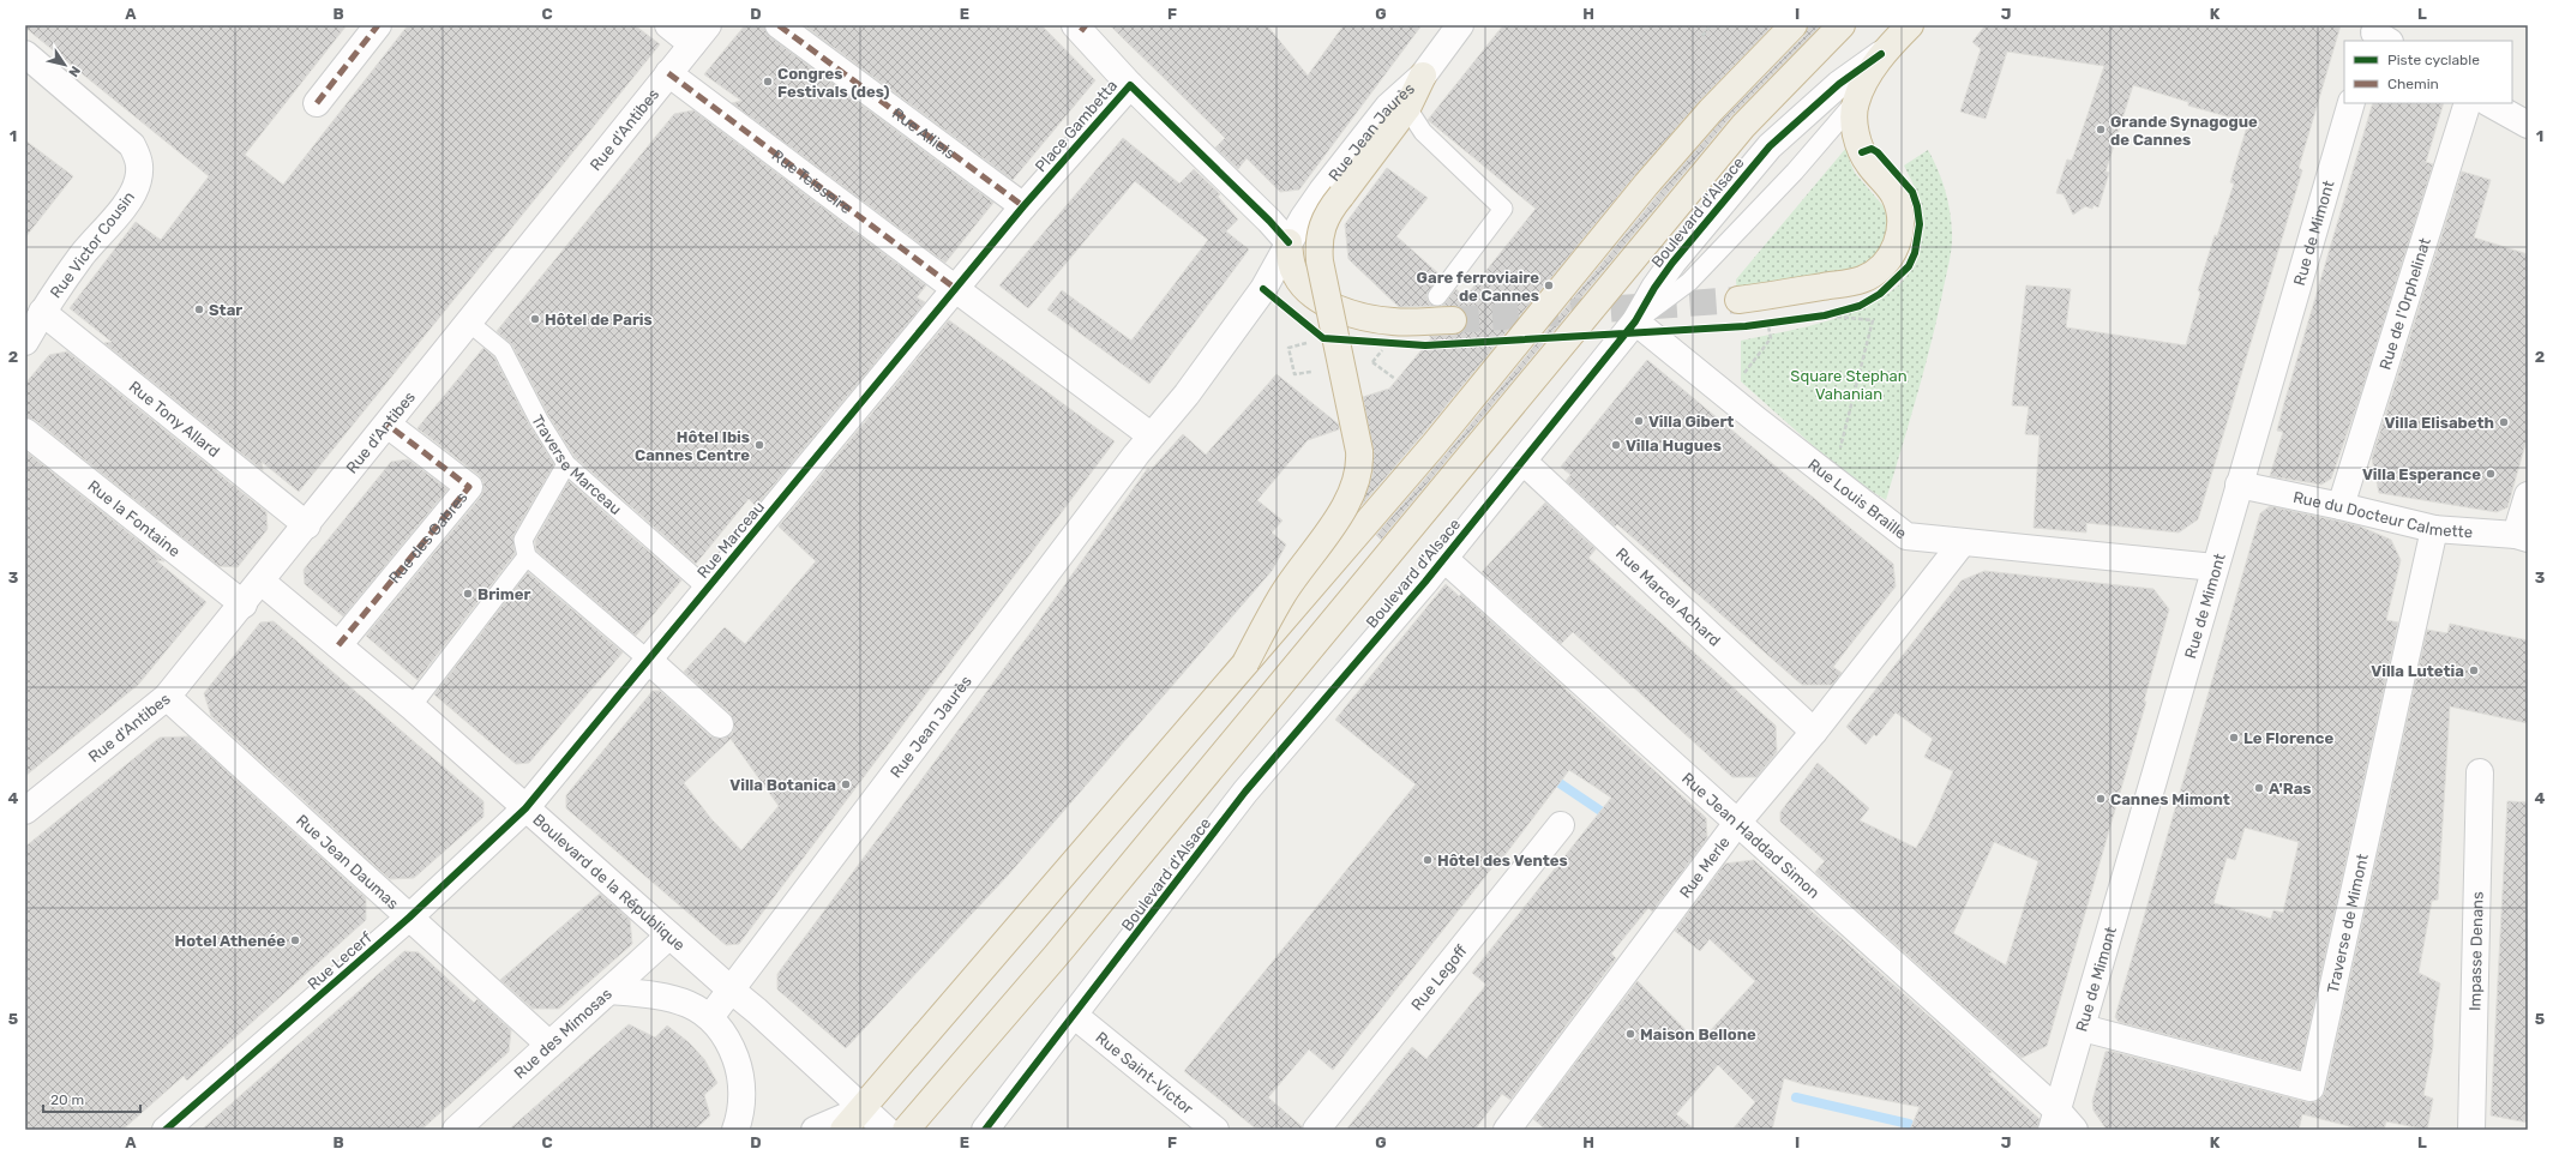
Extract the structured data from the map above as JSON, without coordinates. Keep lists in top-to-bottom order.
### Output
{
  "streets": {
    "street": [
      "Place Gambetta",
      "Rue d'Antibes",
      "Rue Jean Jaurès",
      "Rue Allieis",
      "Rue Teisseire",
      "Boulevard d'Alsace",
      "Rue de Mimont",
      "Rue Victor Cousin",
      "Rue de l'Orphelinat",
      "Rue Tony Allard",
      "Rue Louis Braille",
      "Rue du Docteur Calmette",
      "Rue la Fontaine",
      "Rue des Gabres",
      "Rue Marceau",
      "Rue Marcel Achard",
      "Rue Jean Haddad Simon",
      "Rue Jean Daumas",
      "Rue Merle",
      "Boulevard de la République",
      "Traverse de Mimont",
      "Impasse Denans",
      "Rue Lecerf",
      "Rue Legoff",
      "Rue des Mimosas",
      "Rue Saint-Victor"
    ],
    "lane": ["Traverse Marceau"]
  },
  "crossings": [
    ["Place Gambetta", "Rue Jean Jaurès"],
    ["Place Gambetta", "Rue Allieis"],
    ["Place Gambetta", "Rue Teisseire"],
    ["Place Gambetta", "Rue Marceau"],
    ["Rue d'Antibes", "Rue Teisseire"],
    ["Rue d'Antibes", "Rue Tony Allard"],
    ["Rue d'Antibes", "Traverse Marceau"],
    ["Rue d'Antibes", "Rue la Fontaine"],
    ["Rue d'Antibes", "Rue des Gabres"],
    ["Rue d'Antibes", "Rue Jean Daumas"],
    ["Rue d'Antibes", "Boulevard de la République"],
    ["Rue Jean Jaurès", "Boulevard de la République"],
    ["Rue Teisseire", "Rue Marceau"],
    ["Boulevard d'Alsace", "Rue Louis Braille"],
    ["Boulevard d'Alsace", "Rue Marcel Achard"],
    ["Boulevard d'Alsace", "Rue Jean Haddad Simon"],
    ["Boulevard d'Alsace", "Rue Saint-Victor"],
    ["Rue de Mimont", "Rue Louis Braille"],
    ["Rue de Mimont", "Rue du Docteur Calmette"],
    ["Rue de Mimont", "Rue Jean Haddad Simon"],
    ["Rue de Mimont", "Traverse de Mimont"],
    ["Rue Victor Cousin", "Rue Tony Allard"],
    ["Rue de l'Orphelinat", "Rue du Docteur Calmette"],
    ["Traverse Marceau", "Rue Marceau"],
    ["Rue Louis Braille", "Rue Merle"],
    ["Rue du Docteur Calmette", "Traverse de Mimont"],
    ["Rue des Gabres", "Boulevard de la République"],
    ["Rue Marceau", "Boulevard de la République"],
    ["Rue Marceau", "Rue Lecerf"],
    ["Rue Marcel Achard", "Rue Merle"],
    ["Rue Jean Haddad Simon", "Rue Merle"],
    ["Rue Jean Daumas", "Rue Lecerf"],
    ["Rue Jean Daumas", "Rue des Mimosas"],
    ["Boulevard de la République", "Rue Lecerf"],
    ["Boulevard de la République", "Rue des Mimosas"]
  ],
  "parks": ["Square Stephan Vahanian"],
  "places": [
    "Congres Festivals (des)",
    "Grande Synagogue de Cannes",
    "Gare ferroviaire de Cannes",
    "Star",
    "Hôtel de Paris",
    "Villa Gibert",
    "Villa Elisabeth",
    "Hôtel Ibis Cannes Centre",
    "Villa Hugues",
    "Villa Esperance",
    "Brimer",
    "Villa Lutetia",
    "Le Florence",
    "Villa Botanica",
    "A'Ras",
    "Cannes Mimont",
    "Hôtel des Ventes",
    "Hotel Athenée",
    "Maison Bellone"
  ],
  "legend": ["Piste cyclable", "Chemin"],
  "scale_bar": "20 m",
  "north": "bottom right",
  "grid": {
    "columns": [
      "A",
      "B",
      "C",
      "D",
      "E",
      "F",
      "G",
      "H",
      "I",
      "J",
      "K",
      "L"
    ],
    "rows": [
      "1",
      "2",
      "3",
      "4",
      "5"
    ]
  }
}
